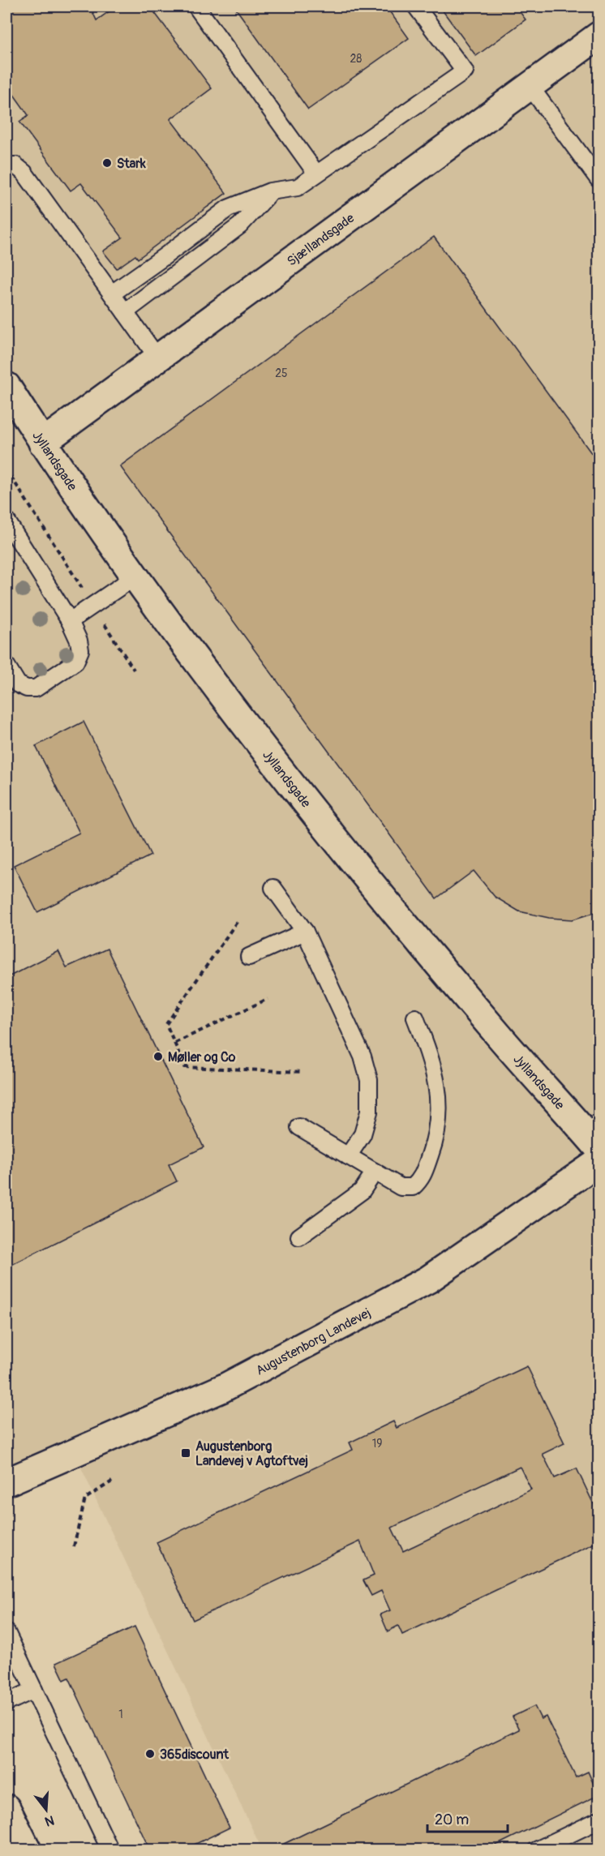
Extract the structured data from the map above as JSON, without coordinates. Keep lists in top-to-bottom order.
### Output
{
  "streets": {
    "street": ["Sjællandsgade", "Jyllandsgade", "Augustenborg Landevej"]
  },
  "crossings": [
    ["Sjællandsgade", "Jyllandsgade"]
  ],
  "places": {
    "other": ["Stark", "Møller og Co", "365discount"],
    "transit": ["Augustenborg Landevej v Agtoftvej"]
  },
  "house_numbers": [
    "28",
    "25",
    "19",
    "1"
  ],
  "scale_bar": "20 m",
  "north": "bottom"
}
